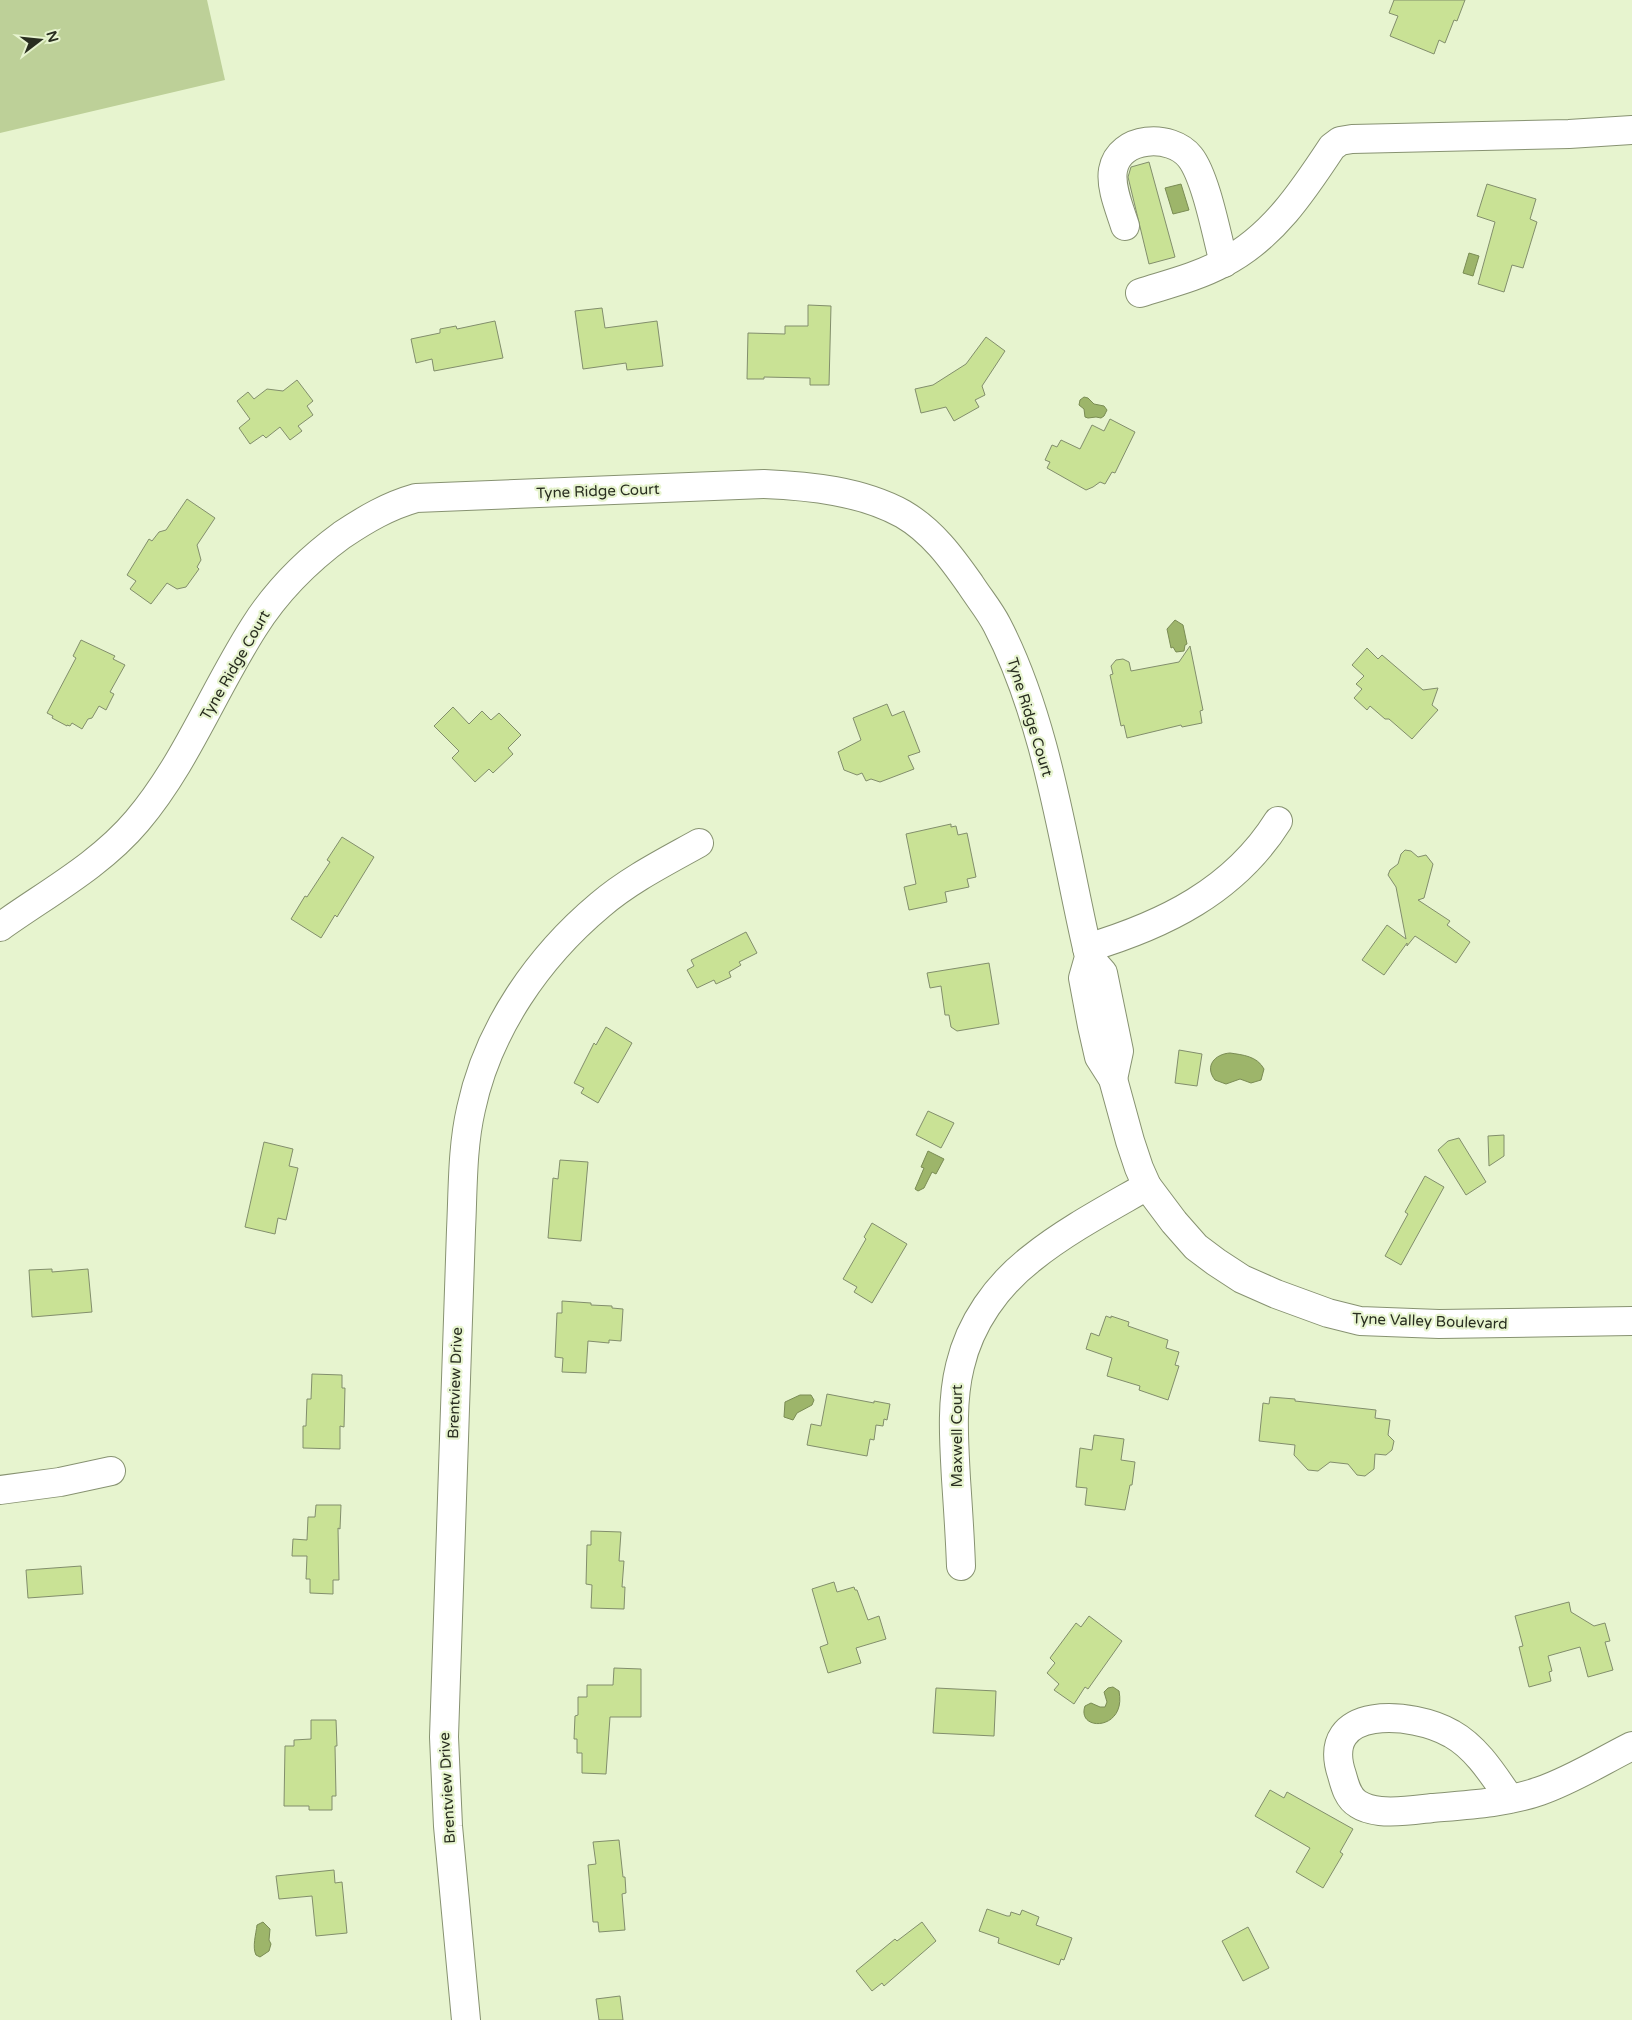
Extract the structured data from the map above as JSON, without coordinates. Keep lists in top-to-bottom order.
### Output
{
  "streets": {
    "street": [
      "Tyne Ridge Court",
      "Tyne Valley Boulevard",
      "Brentview Drive",
      "Maxwell Court"
    ]
  },
  "crossings": [
    ["Tyne Ridge Court", "Tyne Valley Boulevard"],
    ["Tyne Valley Boulevard", "Maxwell Court"]
  ],
  "north": "right"
}
